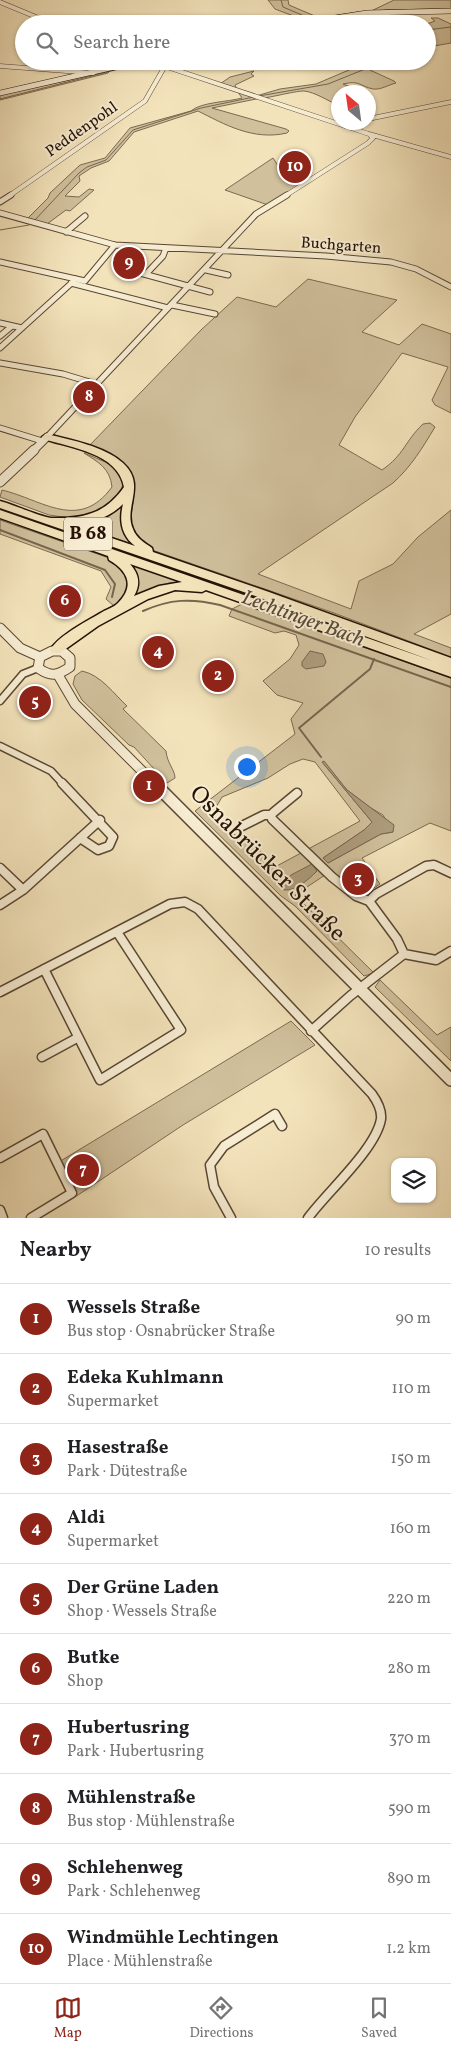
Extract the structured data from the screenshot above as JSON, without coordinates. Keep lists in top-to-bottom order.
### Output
{
  "streets": {
    "highway": ["B 68"],
    "street": ["Peddenpohl", "Buchgarten", "Osnabrücker Straße"]
  },
  "water": ["Lechtinger Bach"],
  "north": "top left",
  "page": {
    "search": "Search here",
    "pins": [
      "10",
      "9",
      "8",
      "6",
      "4",
      "2",
      "5",
      "1",
      "3",
      "7"
    ],
    "heading": ["Nearby", "10 results"],
    "list": [
      {
        "mark": "1",
        "name": "Wessels Straße",
        "note": "Bus stop · Osnabrücker Straße",
        "value": "90 m"
      },
      {
        "mark": "2",
        "name": "Edeka Kuhlmann",
        "note": "Supermarket",
        "value": "110 m"
      },
      {
        "mark": "3",
        "name": "Hasestraße",
        "note": "Park · Dütestraße",
        "value": "150 m"
      },
      {
        "mark": "4",
        "name": "Aldi",
        "note": "Supermarket",
        "value": "160 m"
      },
      {
        "mark": "5",
        "name": "Der Grüne Laden",
        "note": "Shop · Wessels Straße",
        "value": "220 m"
      },
      {
        "mark": "6",
        "name": "Butke",
        "note": "Shop",
        "value": "280 m"
      },
      {
        "mark": "7",
        "name": "Hubertusring",
        "note": "Park · Hubertusring",
        "value": "370 m"
      },
      {
        "mark": "8",
        "name": "Mühlenstraße",
        "note": "Bus stop · Mühlenstraße",
        "value": "590 m"
      },
      {
        "mark": "9",
        "name": "Schlehenweg",
        "note": "Park · Schlehenweg",
        "value": "890 m"
      },
      {
        "mark": "10",
        "name": "Windmühle Lechtingen",
        "note": "Place · Mühlenstraße",
        "value": "1.2 km"
      }
    ],
    "nav": ["Map", "Directions", "Saved"]
  }
}
